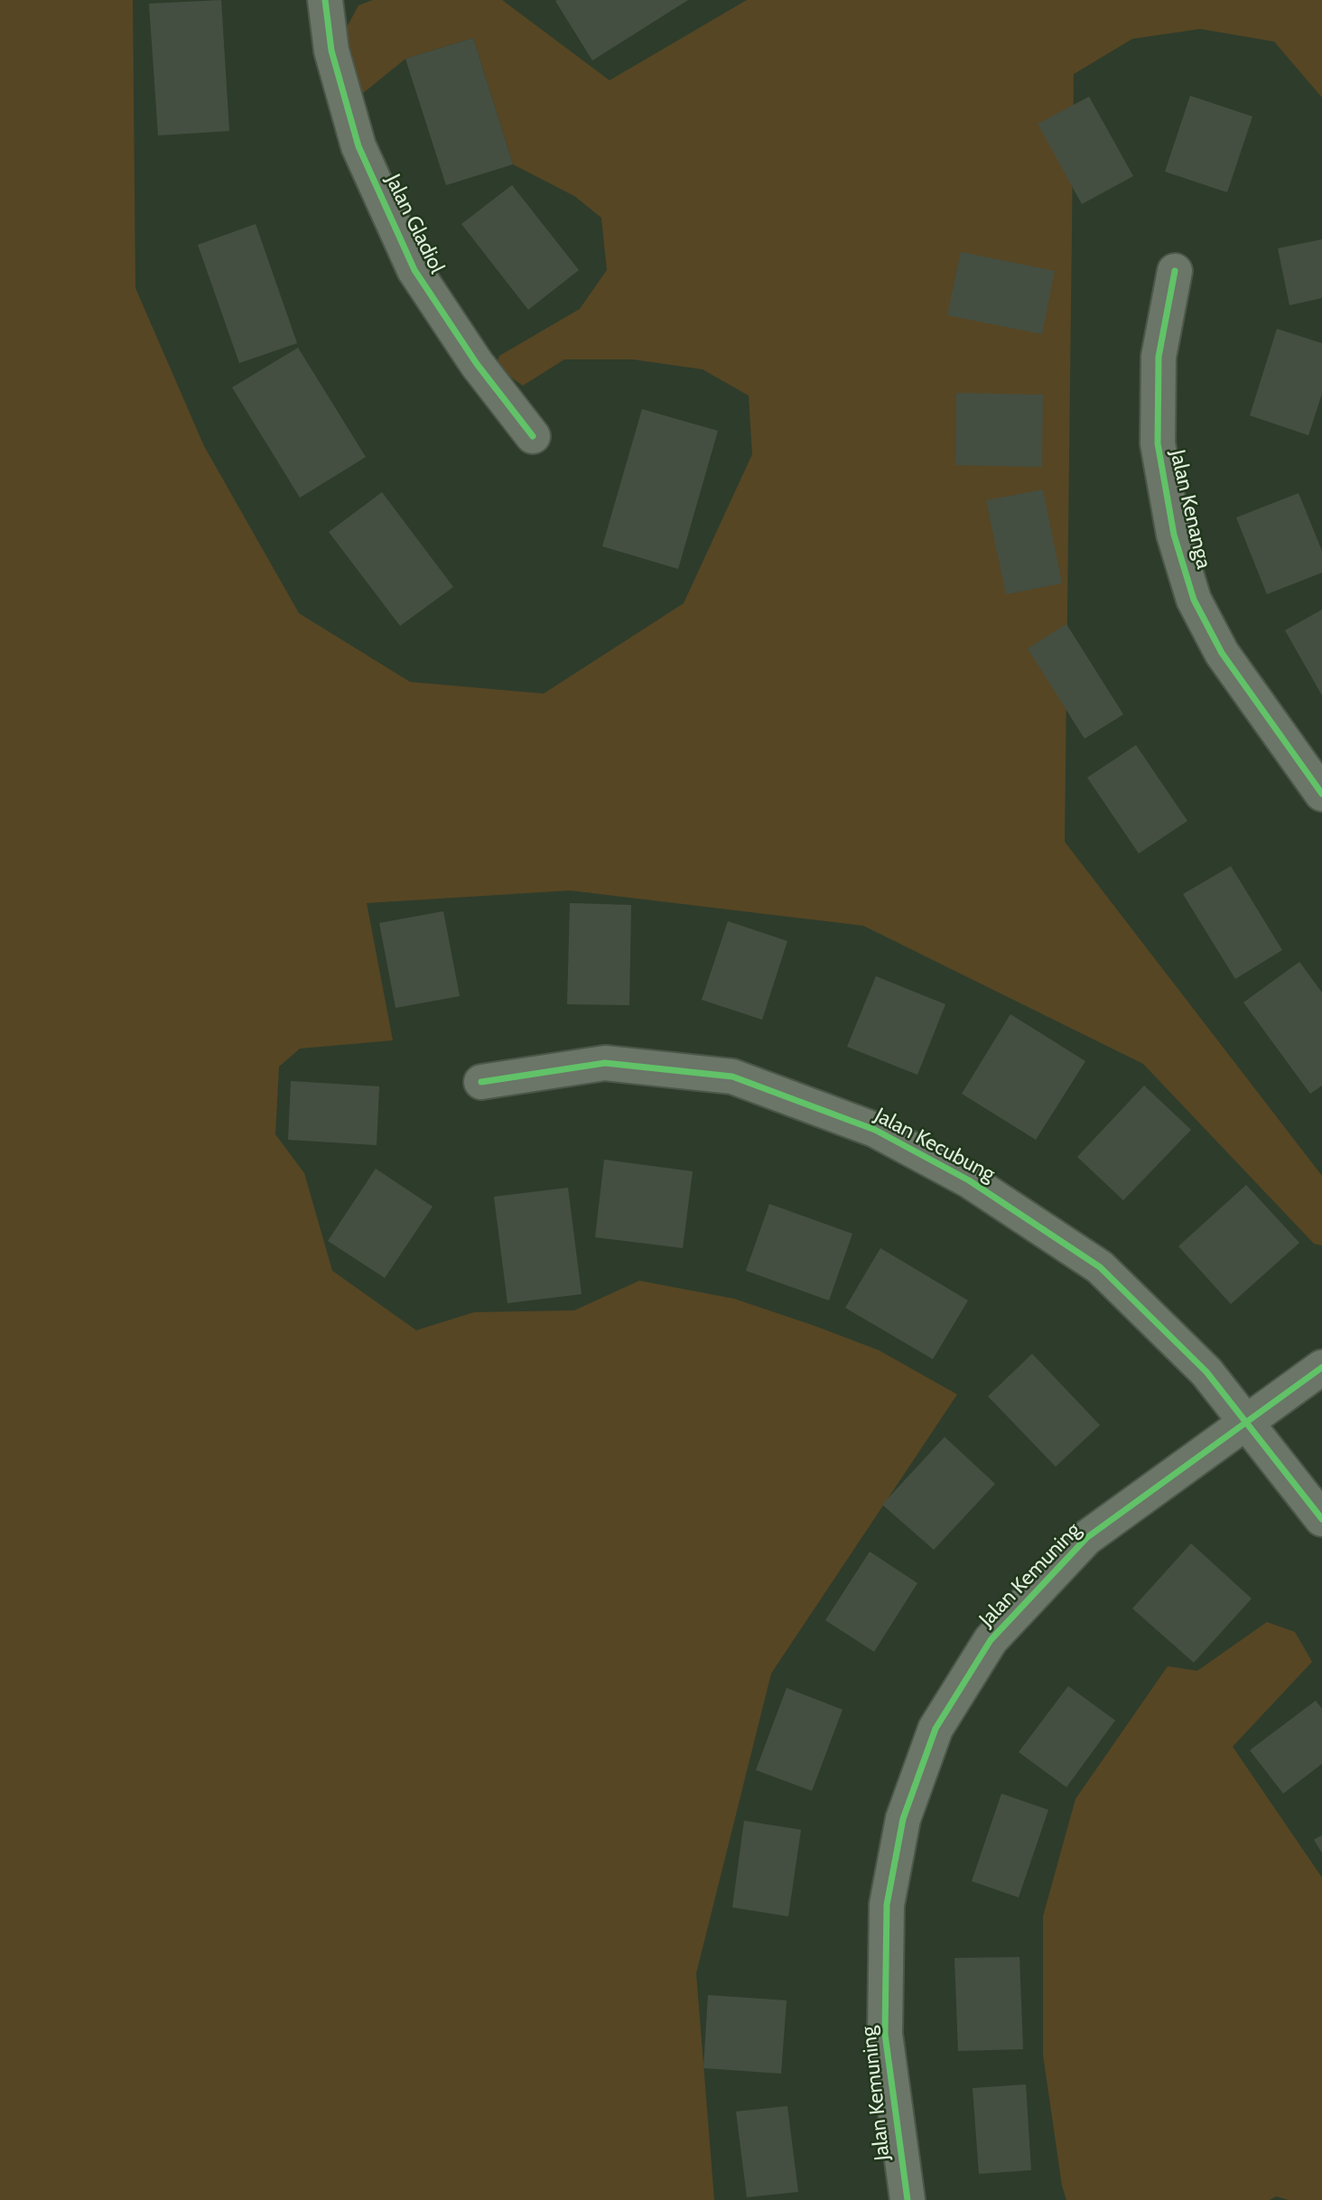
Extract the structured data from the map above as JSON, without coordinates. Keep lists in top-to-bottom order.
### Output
{
  "streets": {
    "street": [
      "Jalan Gladiol",
      "Jalan Kenanga",
      "Jalan Kecubung",
      "Jalan Kemuning"
    ]
  },
  "crossings": [
    ["Jalan Kecubung", "Jalan Kemuning"]
  ]
}
